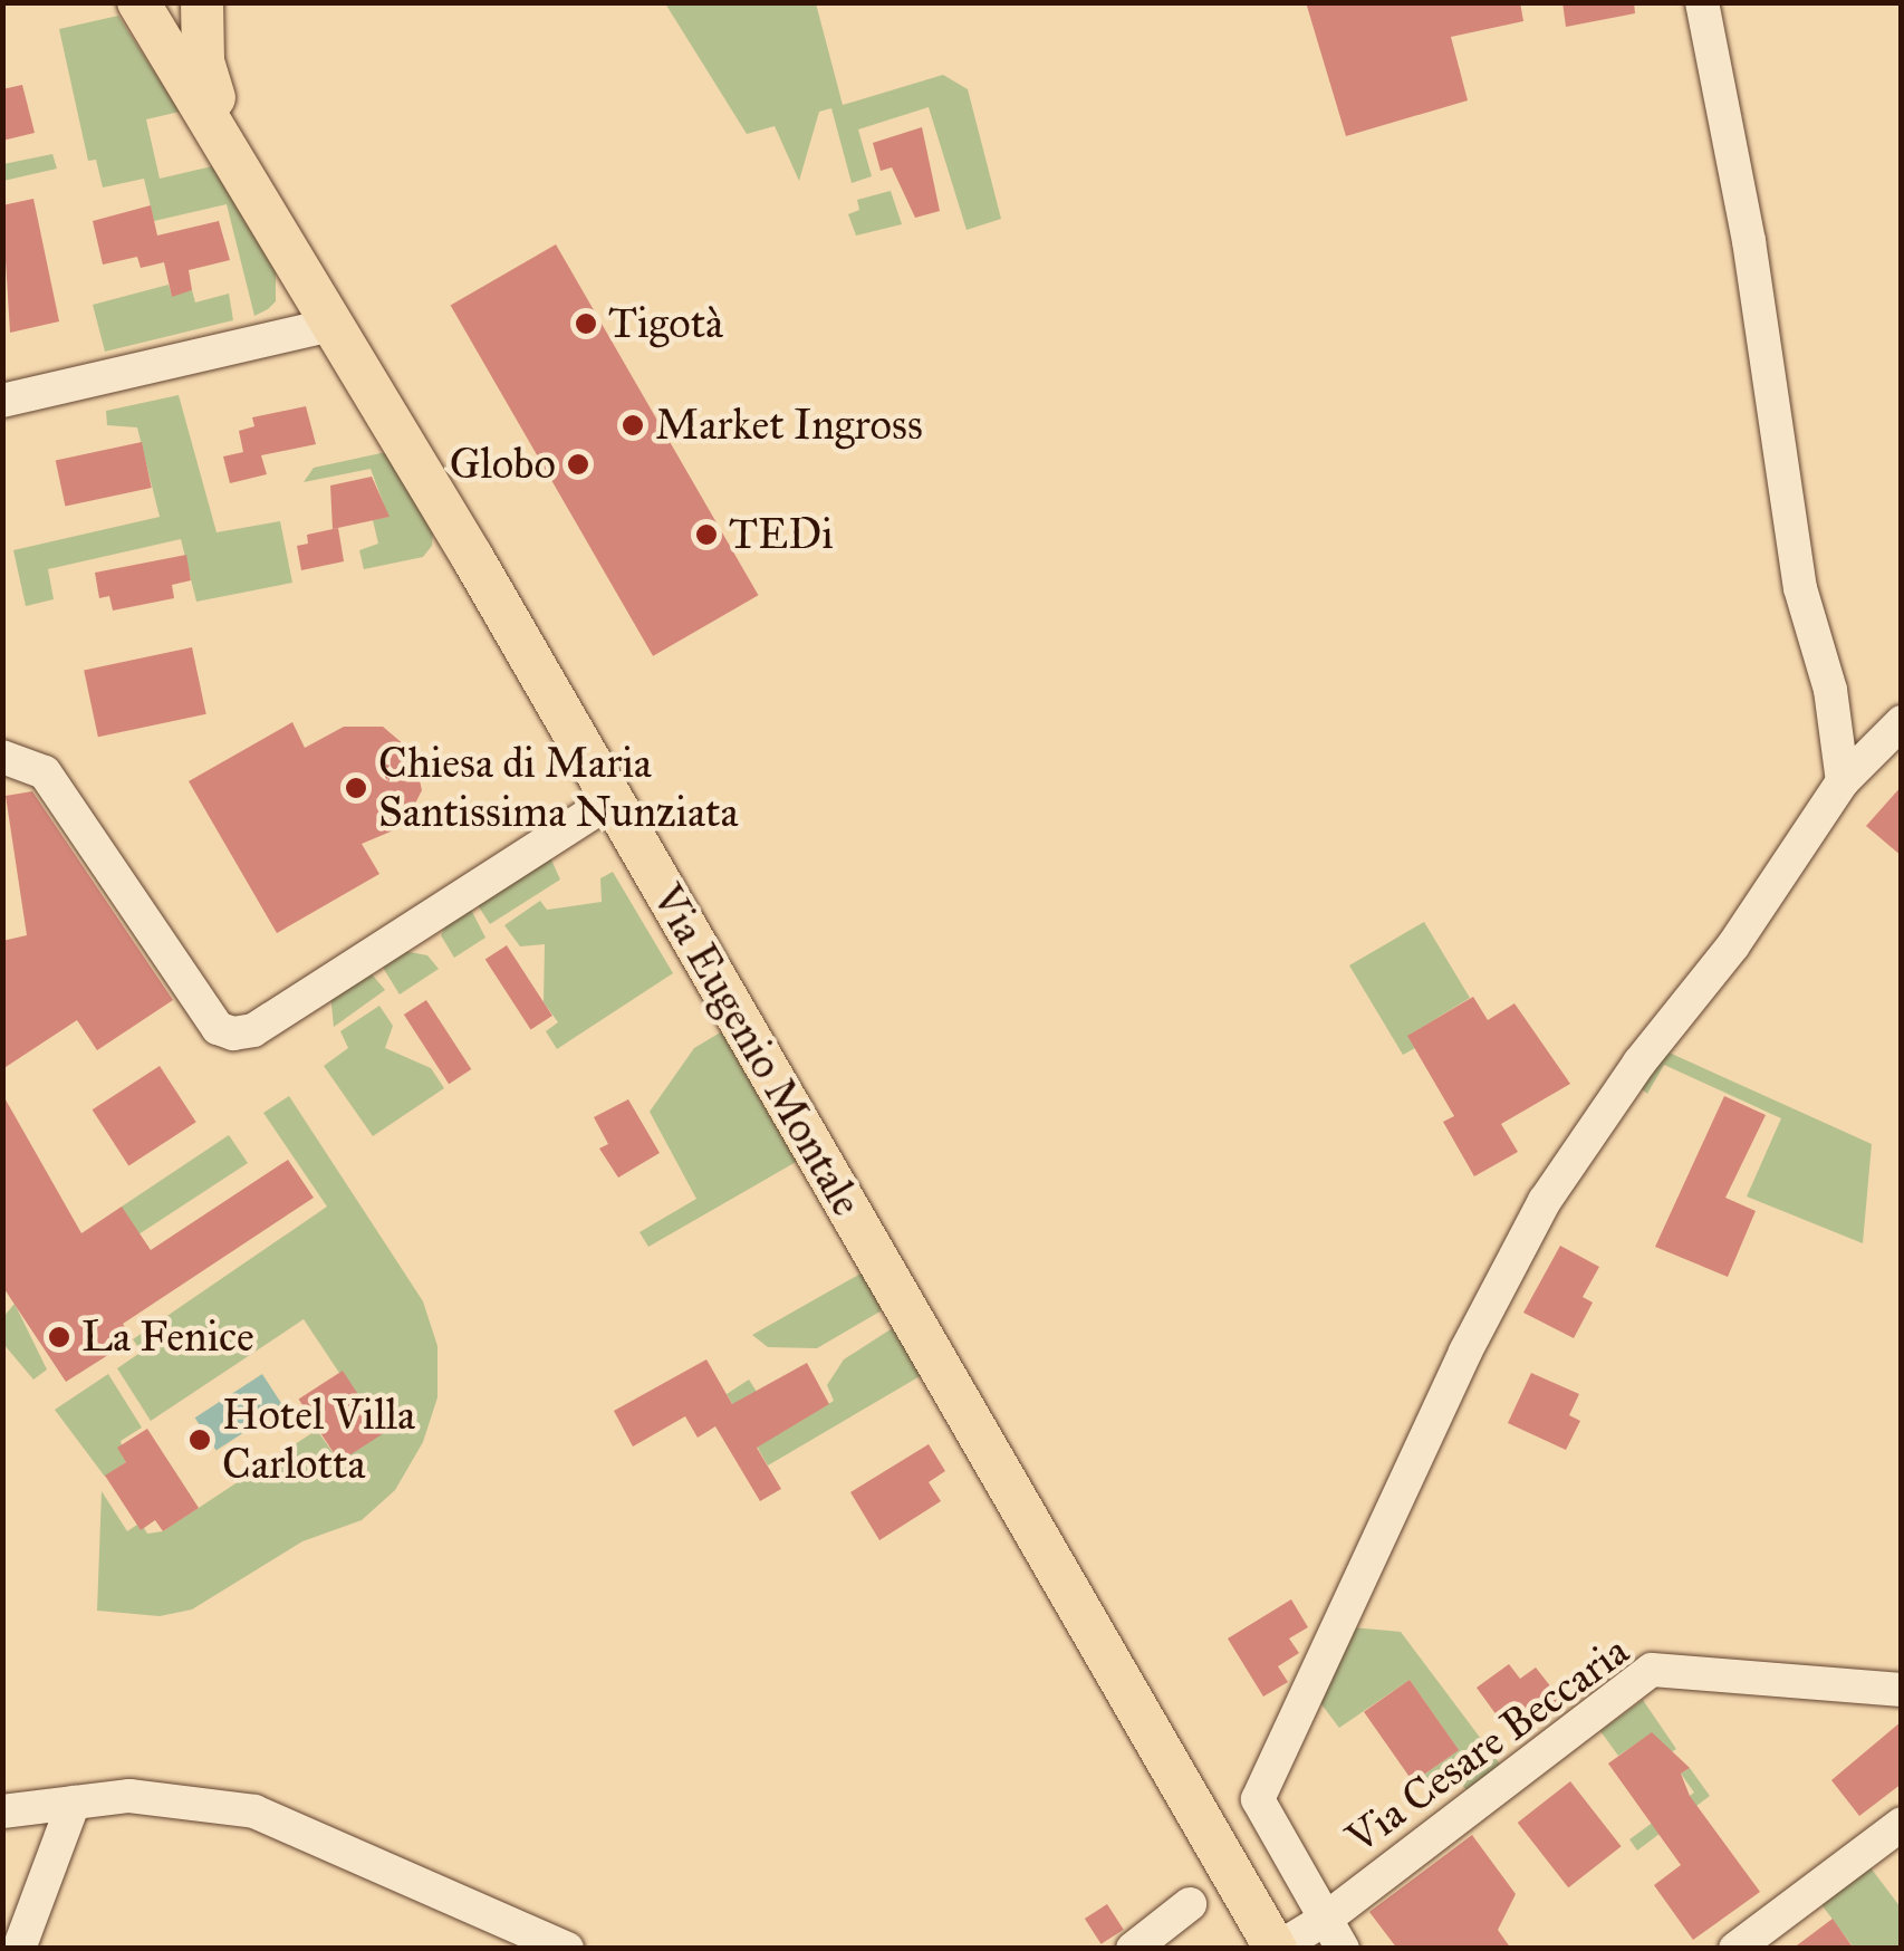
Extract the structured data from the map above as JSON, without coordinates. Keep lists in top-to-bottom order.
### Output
{
  "streets": {
    "main road": ["Via Eugenio Montale"],
    "street": ["Via Cesare Beccaria"]
  },
  "crossings": [
    ["Via Eugenio Montale", "Via Cesare Beccaria"]
  ],
  "places": [
    "Tigotà",
    "Market Ingross",
    "Globo",
    "TEDi",
    "Chiesa di Maria Santissima Nunziata",
    "La Fenice",
    "Hotel Villa Carlotta"
  ]
}
